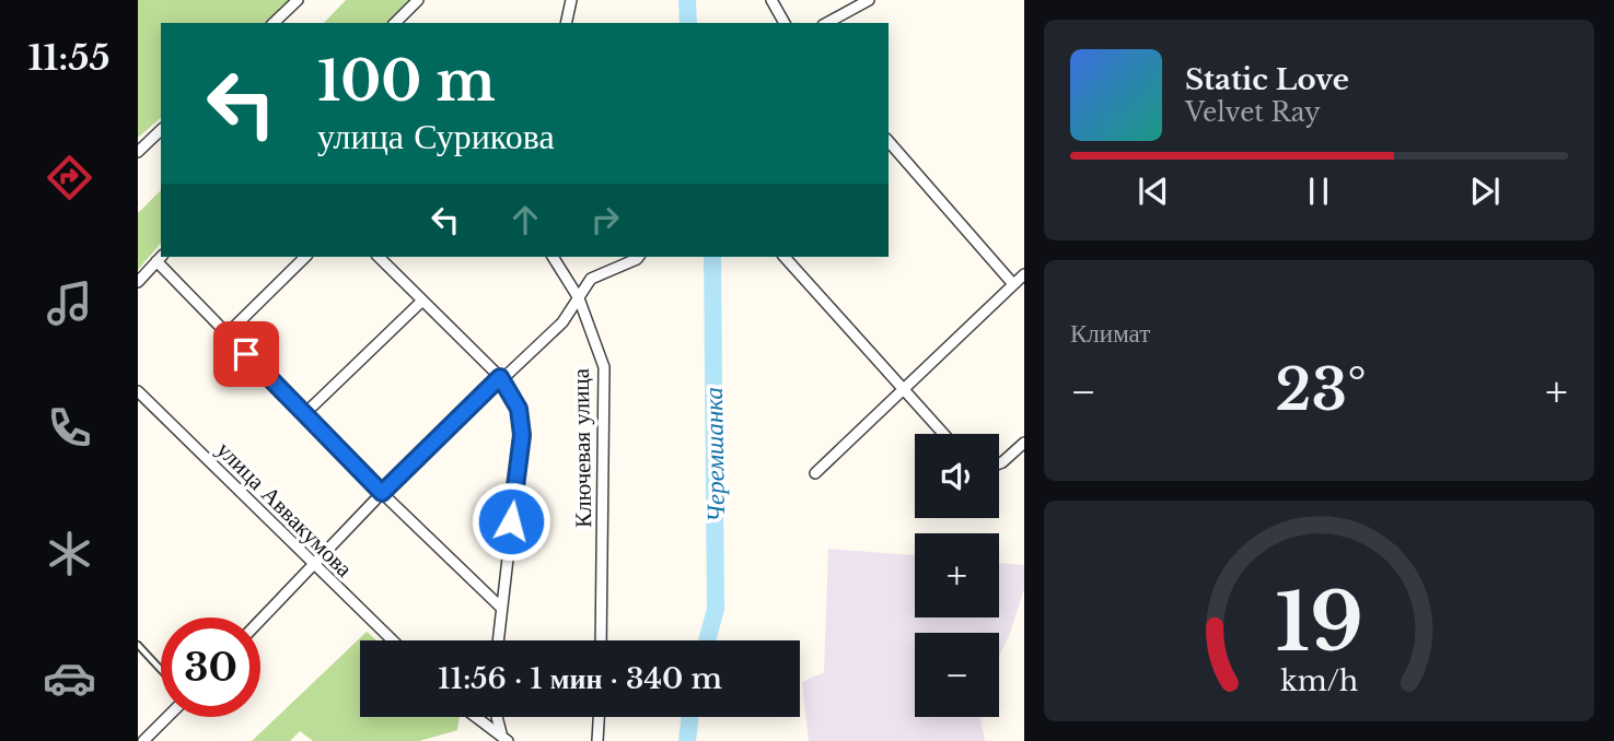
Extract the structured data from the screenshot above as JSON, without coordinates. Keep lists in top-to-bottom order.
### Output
{
  "streets": {
    "street": ["Ключевая улица", "улица Аввакумова"]
  },
  "water": ["Черемшанка"],
  "page": {
    "tabs": "11:55",
    "turn": ["100 m", "улица Сурикова"],
    "song": ["Static Love", "Velvet Ray"],
    "tile": "Климат",
    "heat": ["−", "23°", "+"],
    "map_buttons": ["+", "−"],
    "limit": "30",
    "trip": "11:56 · 1 мин · 340 m",
    "gauge": ["19", "km/h"]
  }
}
